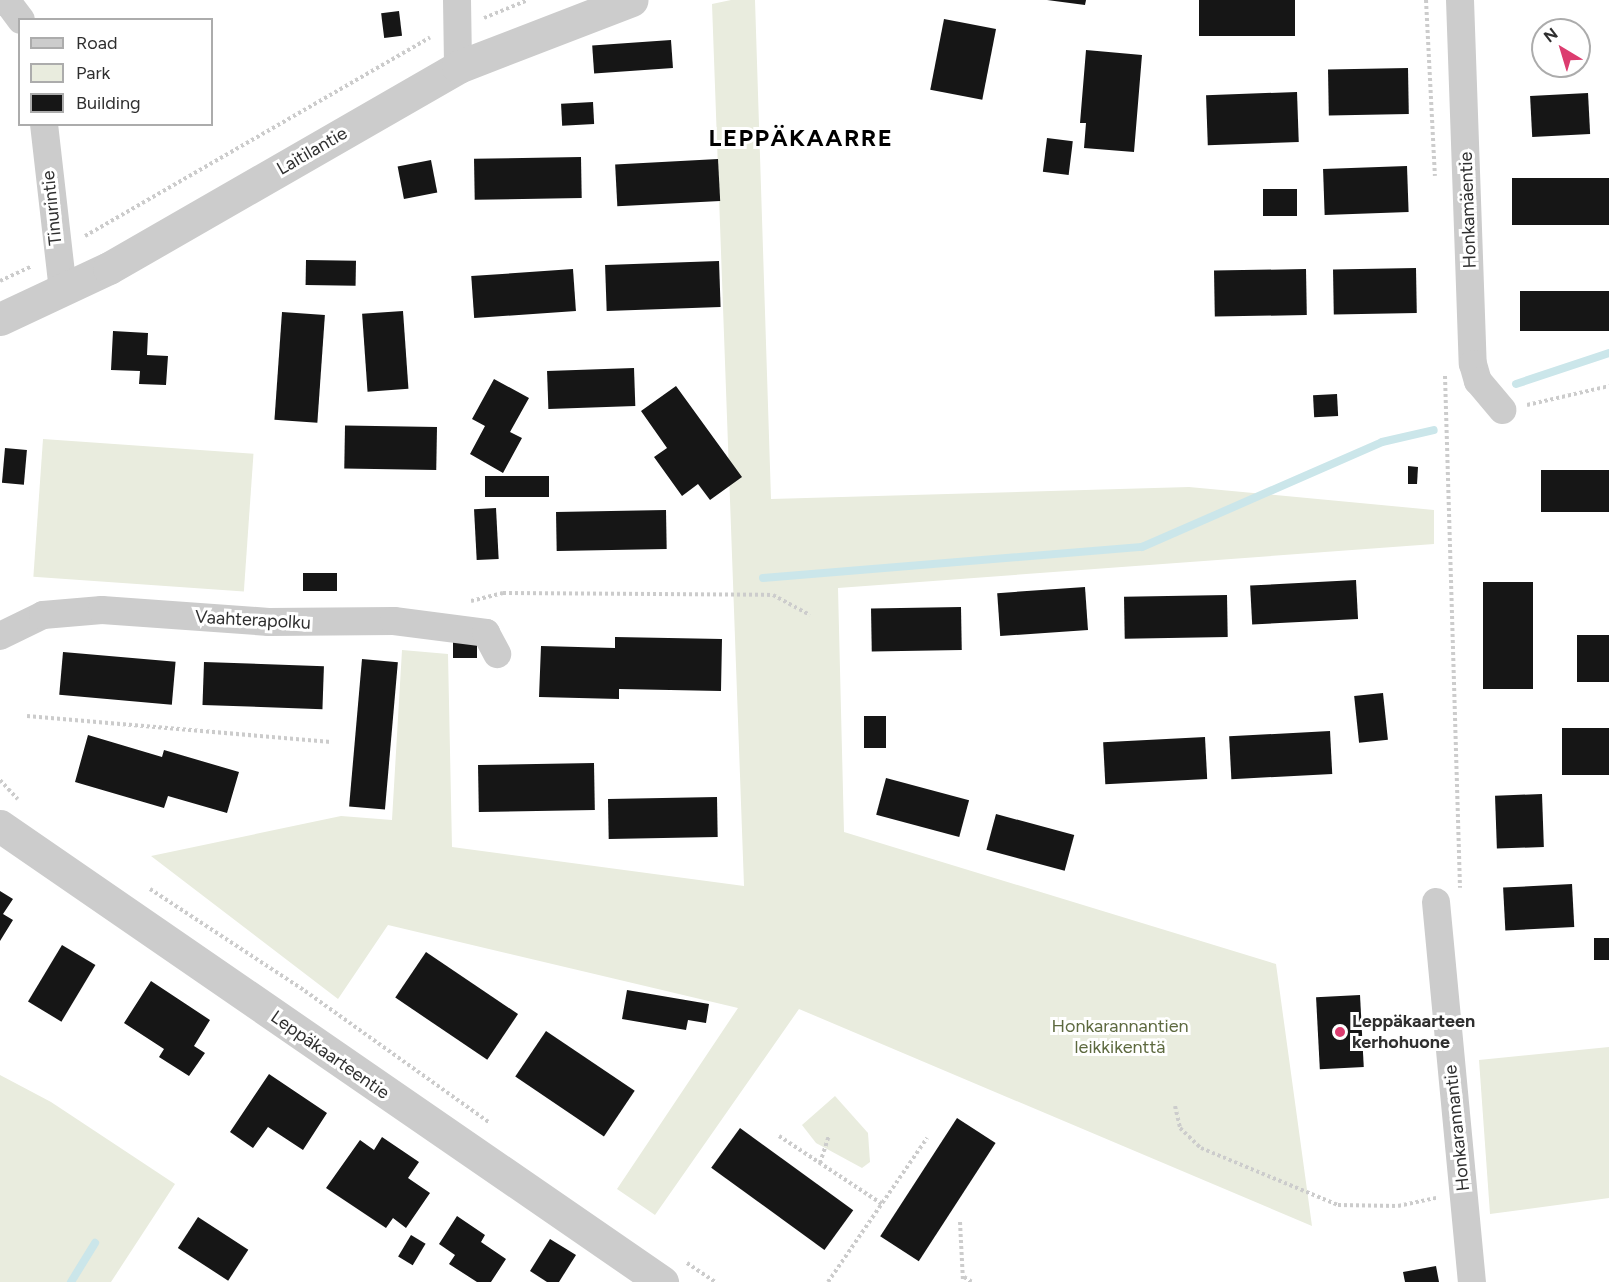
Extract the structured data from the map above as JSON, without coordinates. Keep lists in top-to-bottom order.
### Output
{
  "streets": {
    "street": [
      "Laitilantie",
      "Tinurintie",
      "Honkamäentie",
      "Vaahterapolku",
      "Leppäkaarteentie",
      "Honkarannantie"
    ]
  },
  "crossings": [
    ["Laitilantie", "Tinurintie"]
  ],
  "districts": ["LEPPÄKAARRE"],
  "parks": ["Honkarannantien leikkikenttä"],
  "places": ["Leppäkaarteen kerhohuone"],
  "legend": ["Road", "Park", "Building"],
  "north": "top left"
}
